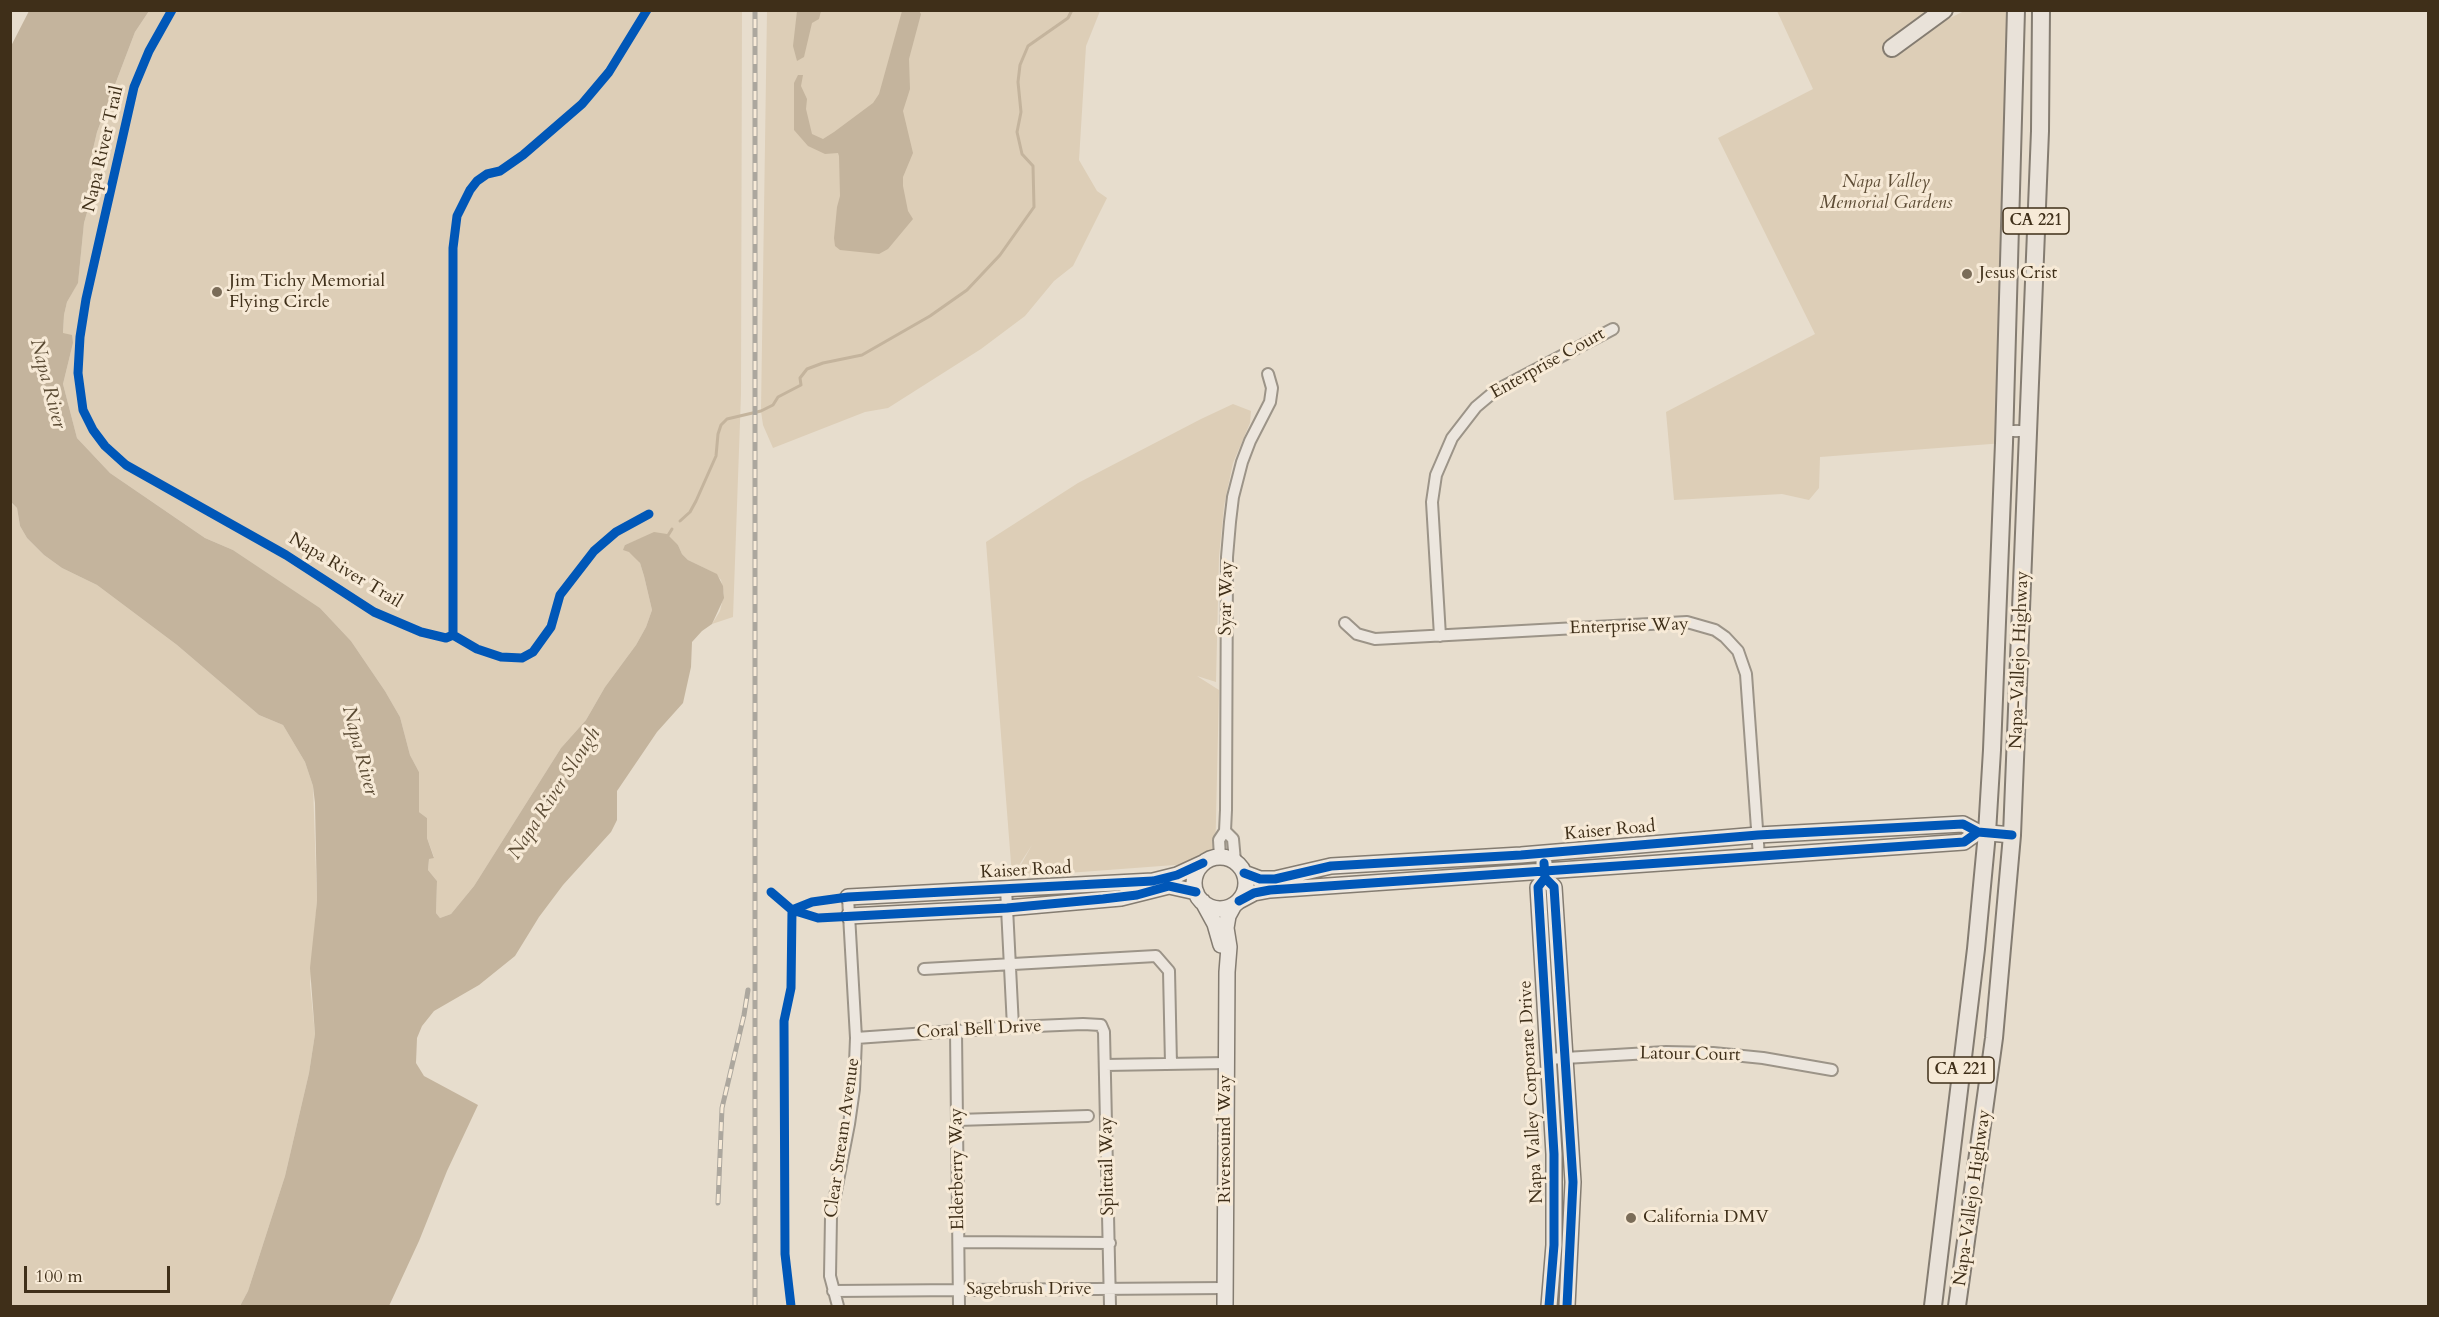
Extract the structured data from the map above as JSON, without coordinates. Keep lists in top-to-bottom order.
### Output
{
  "streets": {
    "main road": ["CA 221", "Napa-Vallejo Highway"],
    "street": [
      "Enterprise Court",
      "Syar Way",
      "Enterprise Way",
      "Kaiser Road",
      "Coral Bell Drive",
      "Latour Court",
      "Napa Valley Corporate Drive",
      "Clear Stream Avenue",
      "Riversound Way",
      "Splittail Way",
      "Elderberry Way",
      "Sagebrush Drive"
    ],
    "cycle path": ["Napa River Trail"]
  },
  "crossings": [
    ["Enterprise Court", "Enterprise Way"],
    ["Syar Way", "Kaiser Road"],
    ["Syar Way", "Riversound Way"],
    ["Enterprise Way", "Kaiser Road"],
    ["Napa-Vallejo Highway", "Kaiser Road"],
    ["Kaiser Road", "Napa Valley Corporate Drive"],
    ["Kaiser Road", "Clear Stream Avenue"],
    ["Kaiser Road", "Riversound Way"],
    ["Coral Bell Drive", "Clear Stream Avenue"],
    ["Coral Bell Drive", "Splittail Way"],
    ["Coral Bell Drive", "Elderberry Way"],
    ["Latour Court", "Napa Valley Corporate Drive"],
    ["Clear Stream Avenue", "Sagebrush Drive"],
    ["Riversound Way", "Sagebrush Drive"],
    ["Splittail Way", "Sagebrush Drive"],
    ["Elderberry Way", "Sagebrush Drive"]
  ],
  "water": ["Napa River", "Napa River Slough"],
  "parks": ["Napa Valley Memorial Gardens"],
  "places": ["Jesus Crist", "Jim Tichy Memorial Flying Circle", "California DMV"],
  "scale_bar": "100 m"
}
